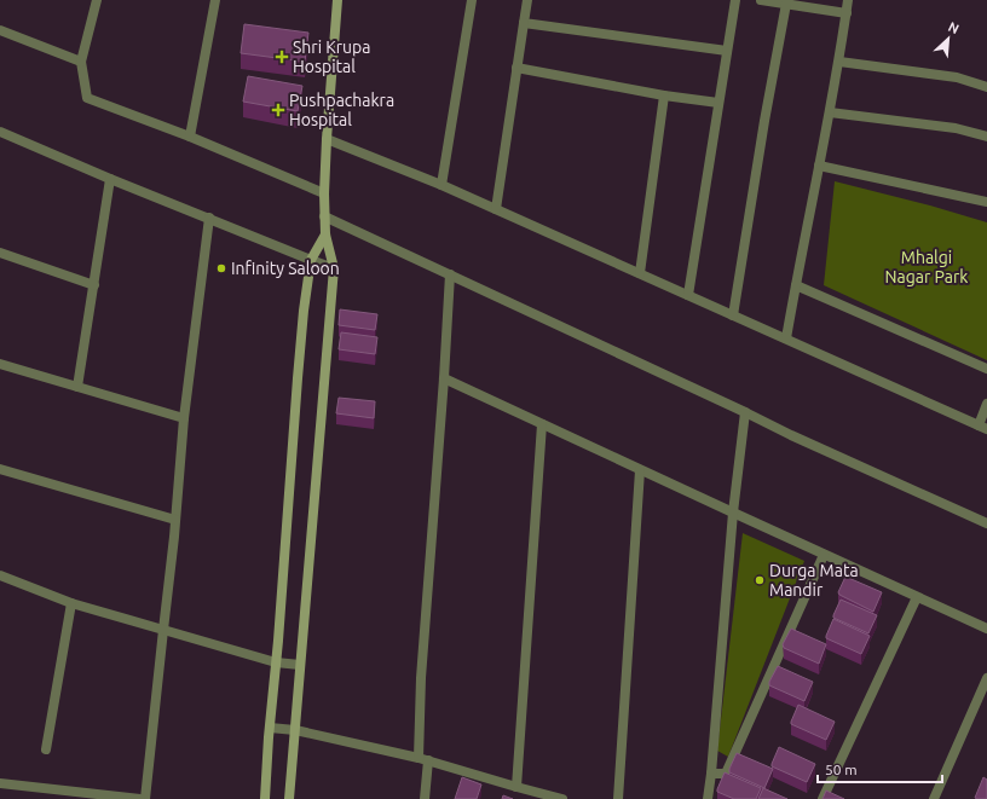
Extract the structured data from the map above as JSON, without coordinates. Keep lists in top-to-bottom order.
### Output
{
  "parks": ["Mhalgi Nagar Park"],
  "places": {
    "health": ["Shri Krupa Hospital", "Pushpachakra Hospital"],
    "other": ["Infinity Saloon", "Durga Mata Mandir"]
  },
  "scale_bar": "50 m",
  "north": "top right"
}
